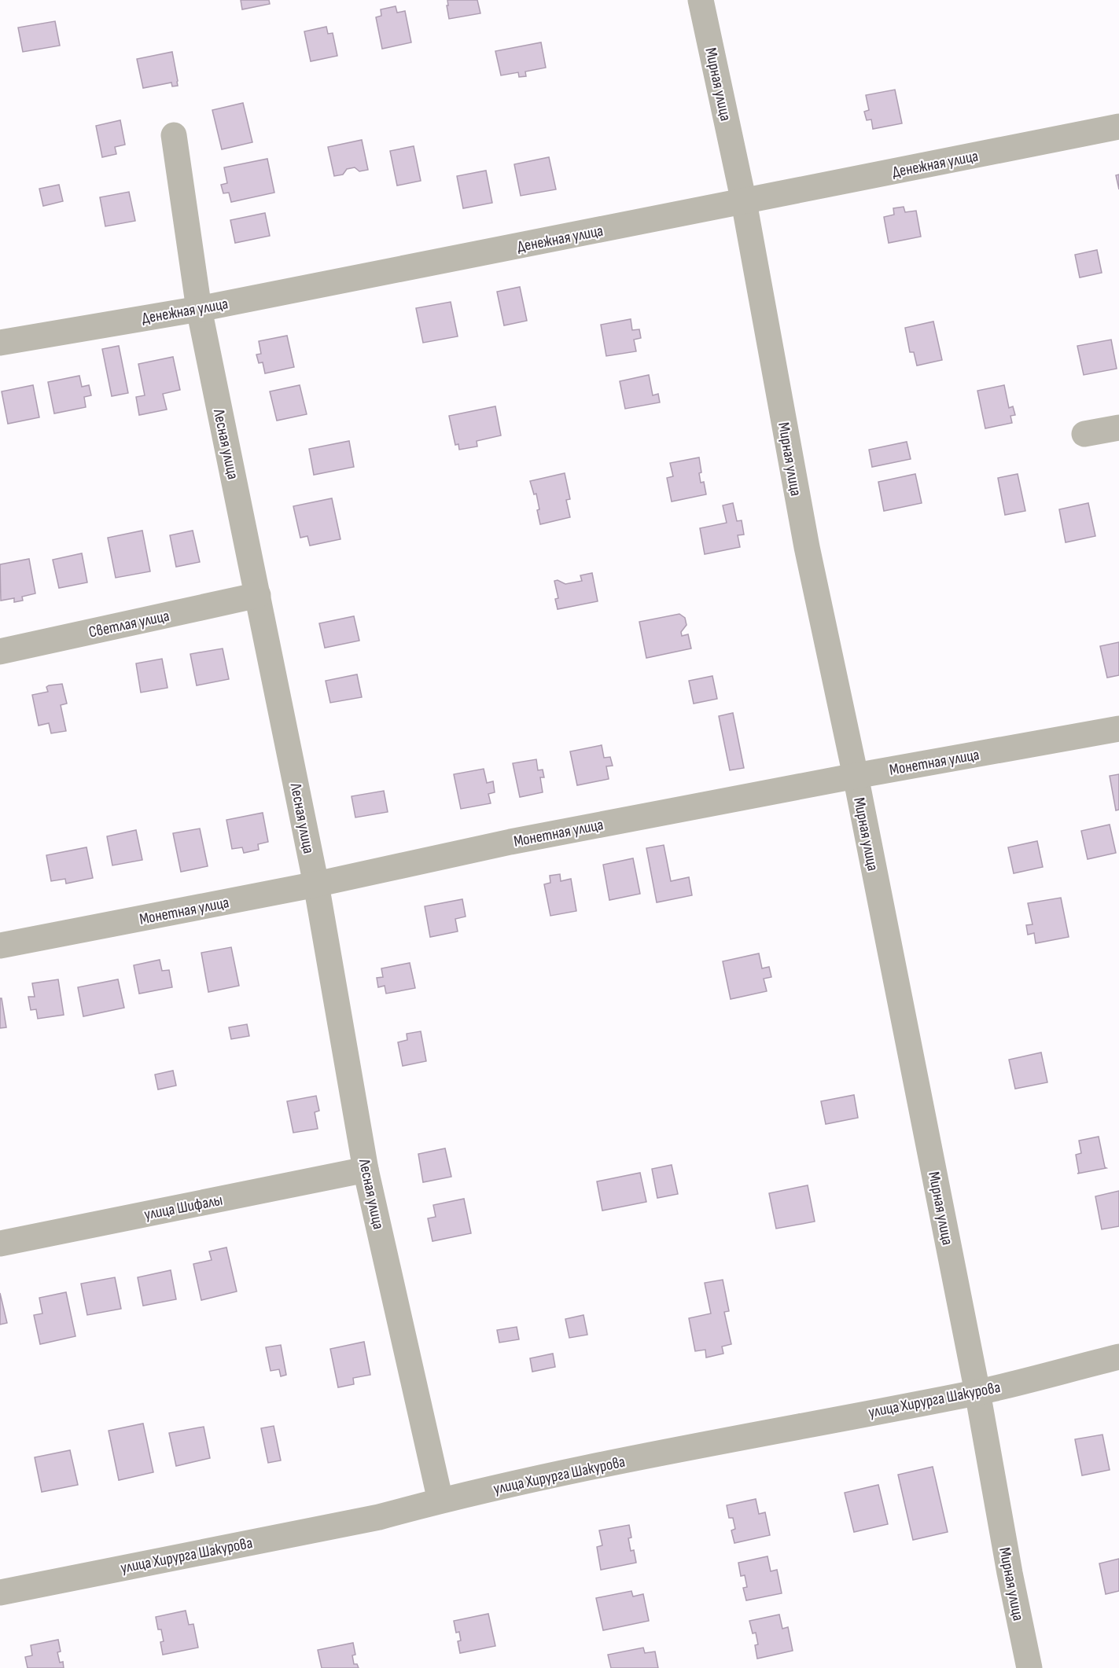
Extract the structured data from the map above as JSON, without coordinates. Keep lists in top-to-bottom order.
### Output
{
  "streets": {
    "street": [
      "Мирная улица",
      "Денежная улица",
      "Лесная улица",
      "Светлая улица",
      "Монетная улица",
      "улица Шифалы",
      "улица Хирурга Шакурова"
    ]
  },
  "crossings": [
    ["Мирная улица", "Денежная улица"],
    ["Мирная улица", "Монетная улица"],
    ["Мирная улица", "улица Хирурга Шакурова"],
    ["Денежная улица", "Лесная улица"],
    ["Лесная улица", "Светлая улица"],
    ["Лесная улица", "Монетная улица"],
    ["Лесная улица", "улица Шифалы"],
    ["Лесная улица", "улица Хирурга Шакурова"]
  ]
}
